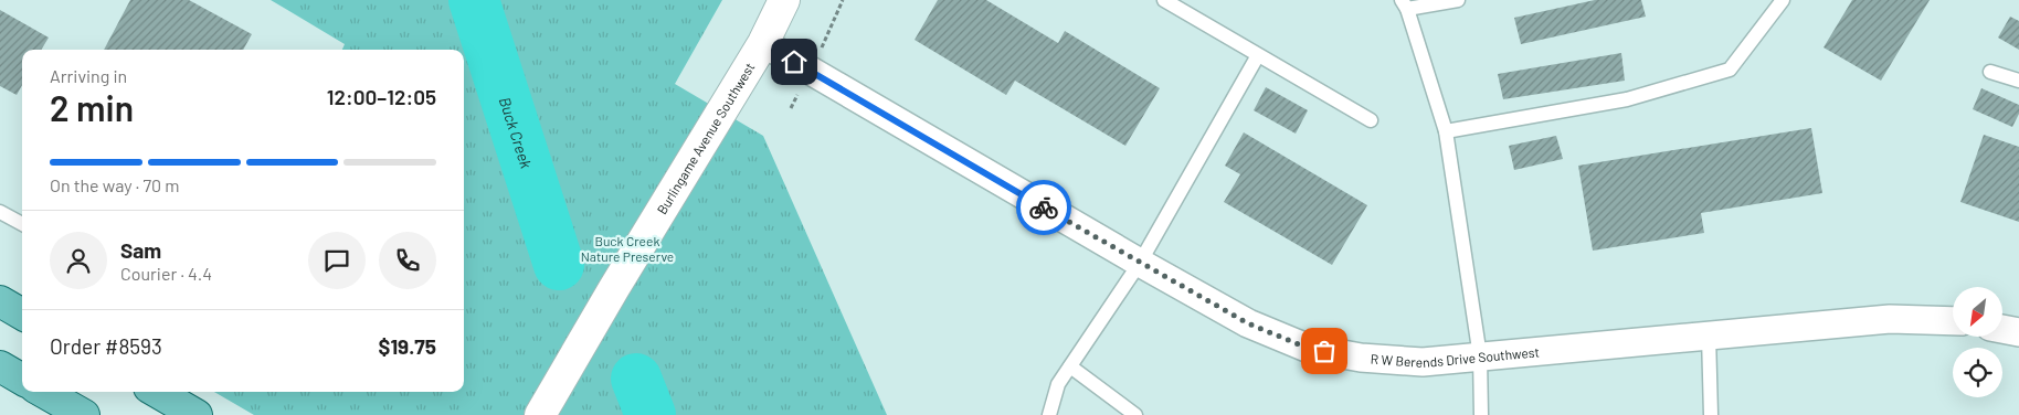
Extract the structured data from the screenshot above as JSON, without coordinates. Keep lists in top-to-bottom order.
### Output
{
  "streets": {
    "street": ["Burlingame Avenue Southwest", "R W Berends Drive Southwest"]
  },
  "crossings": [
    ["Burlingame Avenue Southwest", "R W Berends Drive Southwest"]
  ],
  "water": ["Buck Creek"],
  "parks": ["Buck Creek Nature Preserve"],
  "north": "bottom left",
  "page": {
    "heading": ["2 min", "Arriving in", "12:00–12:05"],
    "panel": [
      "Sam",
      "Courier · 4.4",
      "Order #8593",
      "$19.75"
    ],
    "bar": "On the way · 70 m"
  }
}
